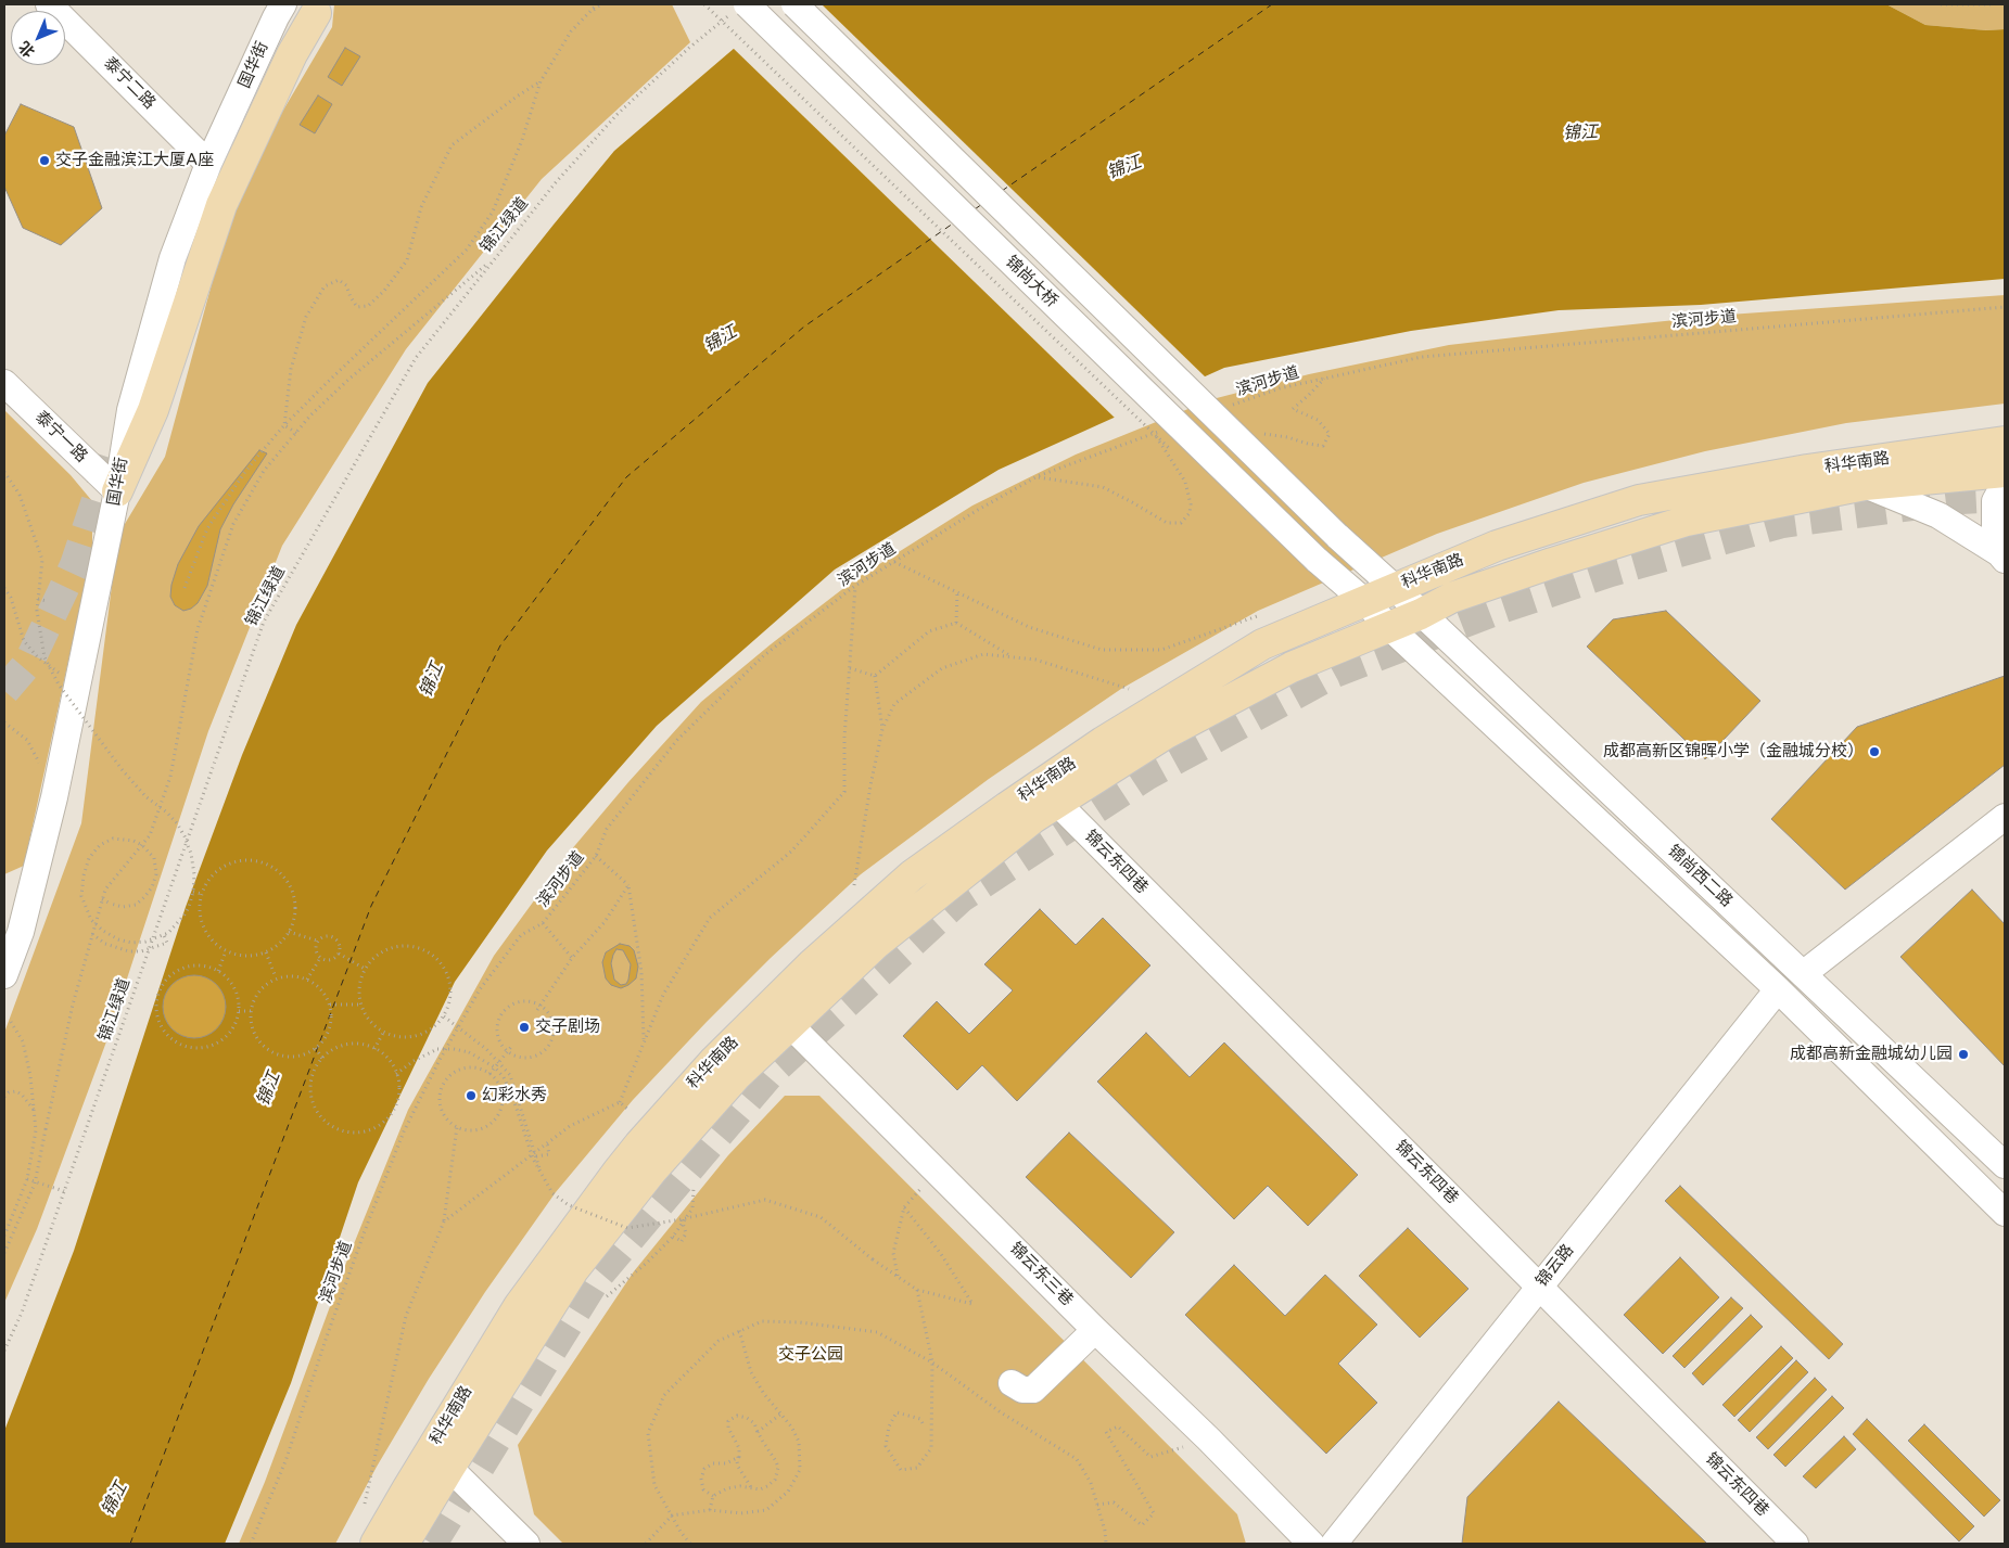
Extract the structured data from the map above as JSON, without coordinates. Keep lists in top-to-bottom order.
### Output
{
  "streets": {
    "main road": ["科华南路"],
    "street": [
      "国华街",
      "泰宁二路",
      "锦尚大桥",
      "泰宁一路",
      "锦云东四巷",
      "锦尚西二路",
      "锦云路",
      "锦云东三巷"
    ],
    "path": ["锦江绿道", "滨河步道"]
  },
  "crossings": [
    ["国华街", "泰宁二路"],
    ["国华街", "泰宁一路"],
    ["锦江绿道", "锦尚大桥"],
    ["锦尚大桥", "科华南路"],
    ["锦尚大桥", "锦尚西二路"],
    ["锦尚大桥", "锦云路"],
    ["科华南路", "锦云东四巷"],
    ["科华南路", "锦尚西二路"],
    ["科华南路", "锦云东三巷"],
    ["锦云东四巷", "锦云路"]
  ],
  "water": ["锦江"],
  "parks": ["交子公园"],
  "places": [
    "交子金融滨江大厦A座",
    "成都高新区锦晖小学（金融城分校）",
    "交子剧场",
    "成都高新金融城幼儿园",
    "幻彩水秀"
  ],
  "north": "bottom left"
}
